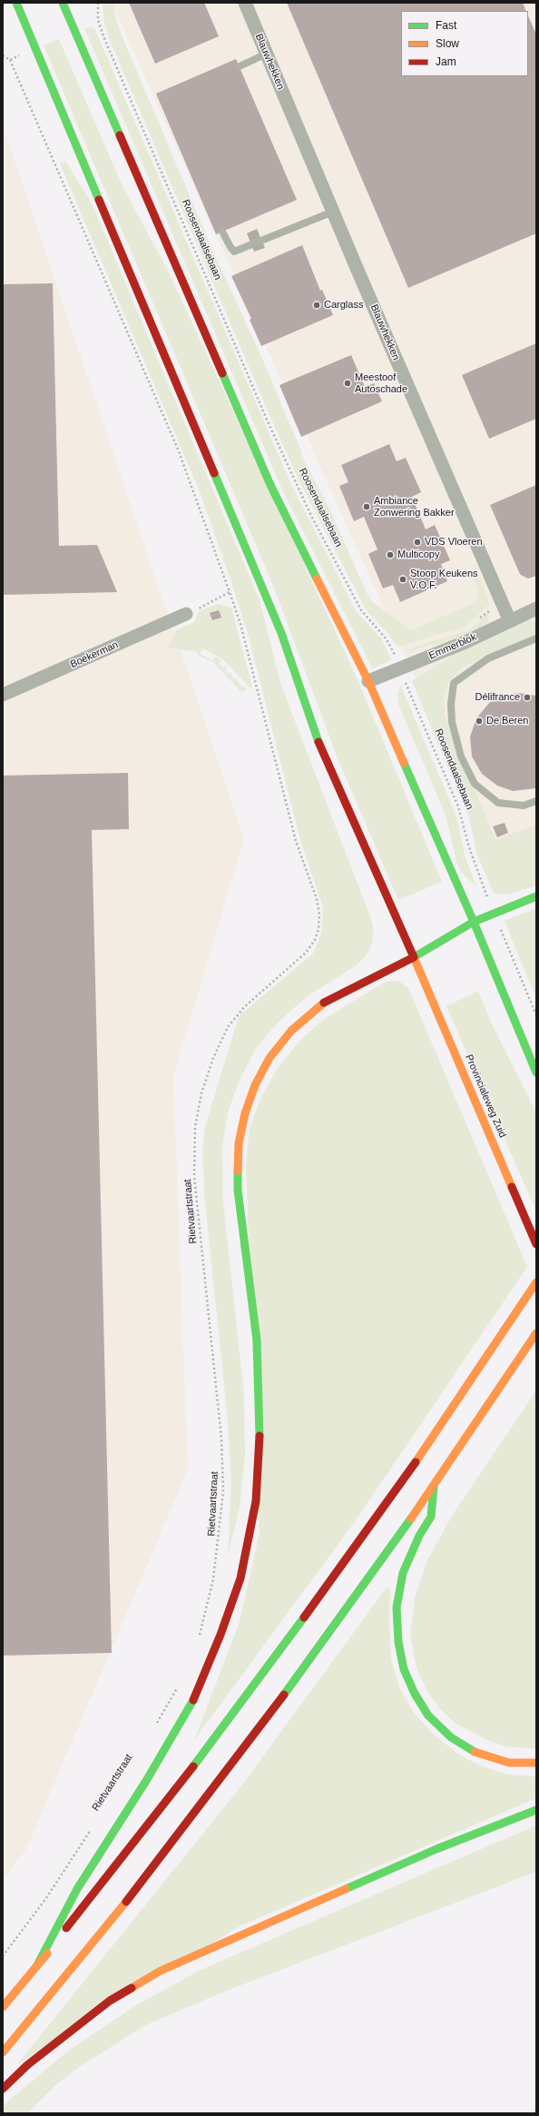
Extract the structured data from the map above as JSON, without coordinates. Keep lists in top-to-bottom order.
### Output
{
  "streets": {
    "main road": ["Provincialeweg Zuid"],
    "street": ["Blauwhekken", "Emmerblok", "Boekerman"],
    "path": ["Roosendaalsebaan", "Rietvaartstraat"]
  },
  "crossings": [
    ["Blauwhekken", "Emmerblok"],
    ["Roosendaalsebaan", "Emmerblok"]
  ],
  "places": [
    "Carglass",
    "Meestoof Autoschade",
    "Ambiance Zonwering Bakker",
    "VDS Vloeren",
    "Multicopy",
    "Stoop Keukens V.O.F.",
    "Délifrance",
    "De Beren"
  ],
  "legend": ["Fast", "Slow", "Jam"]
}
